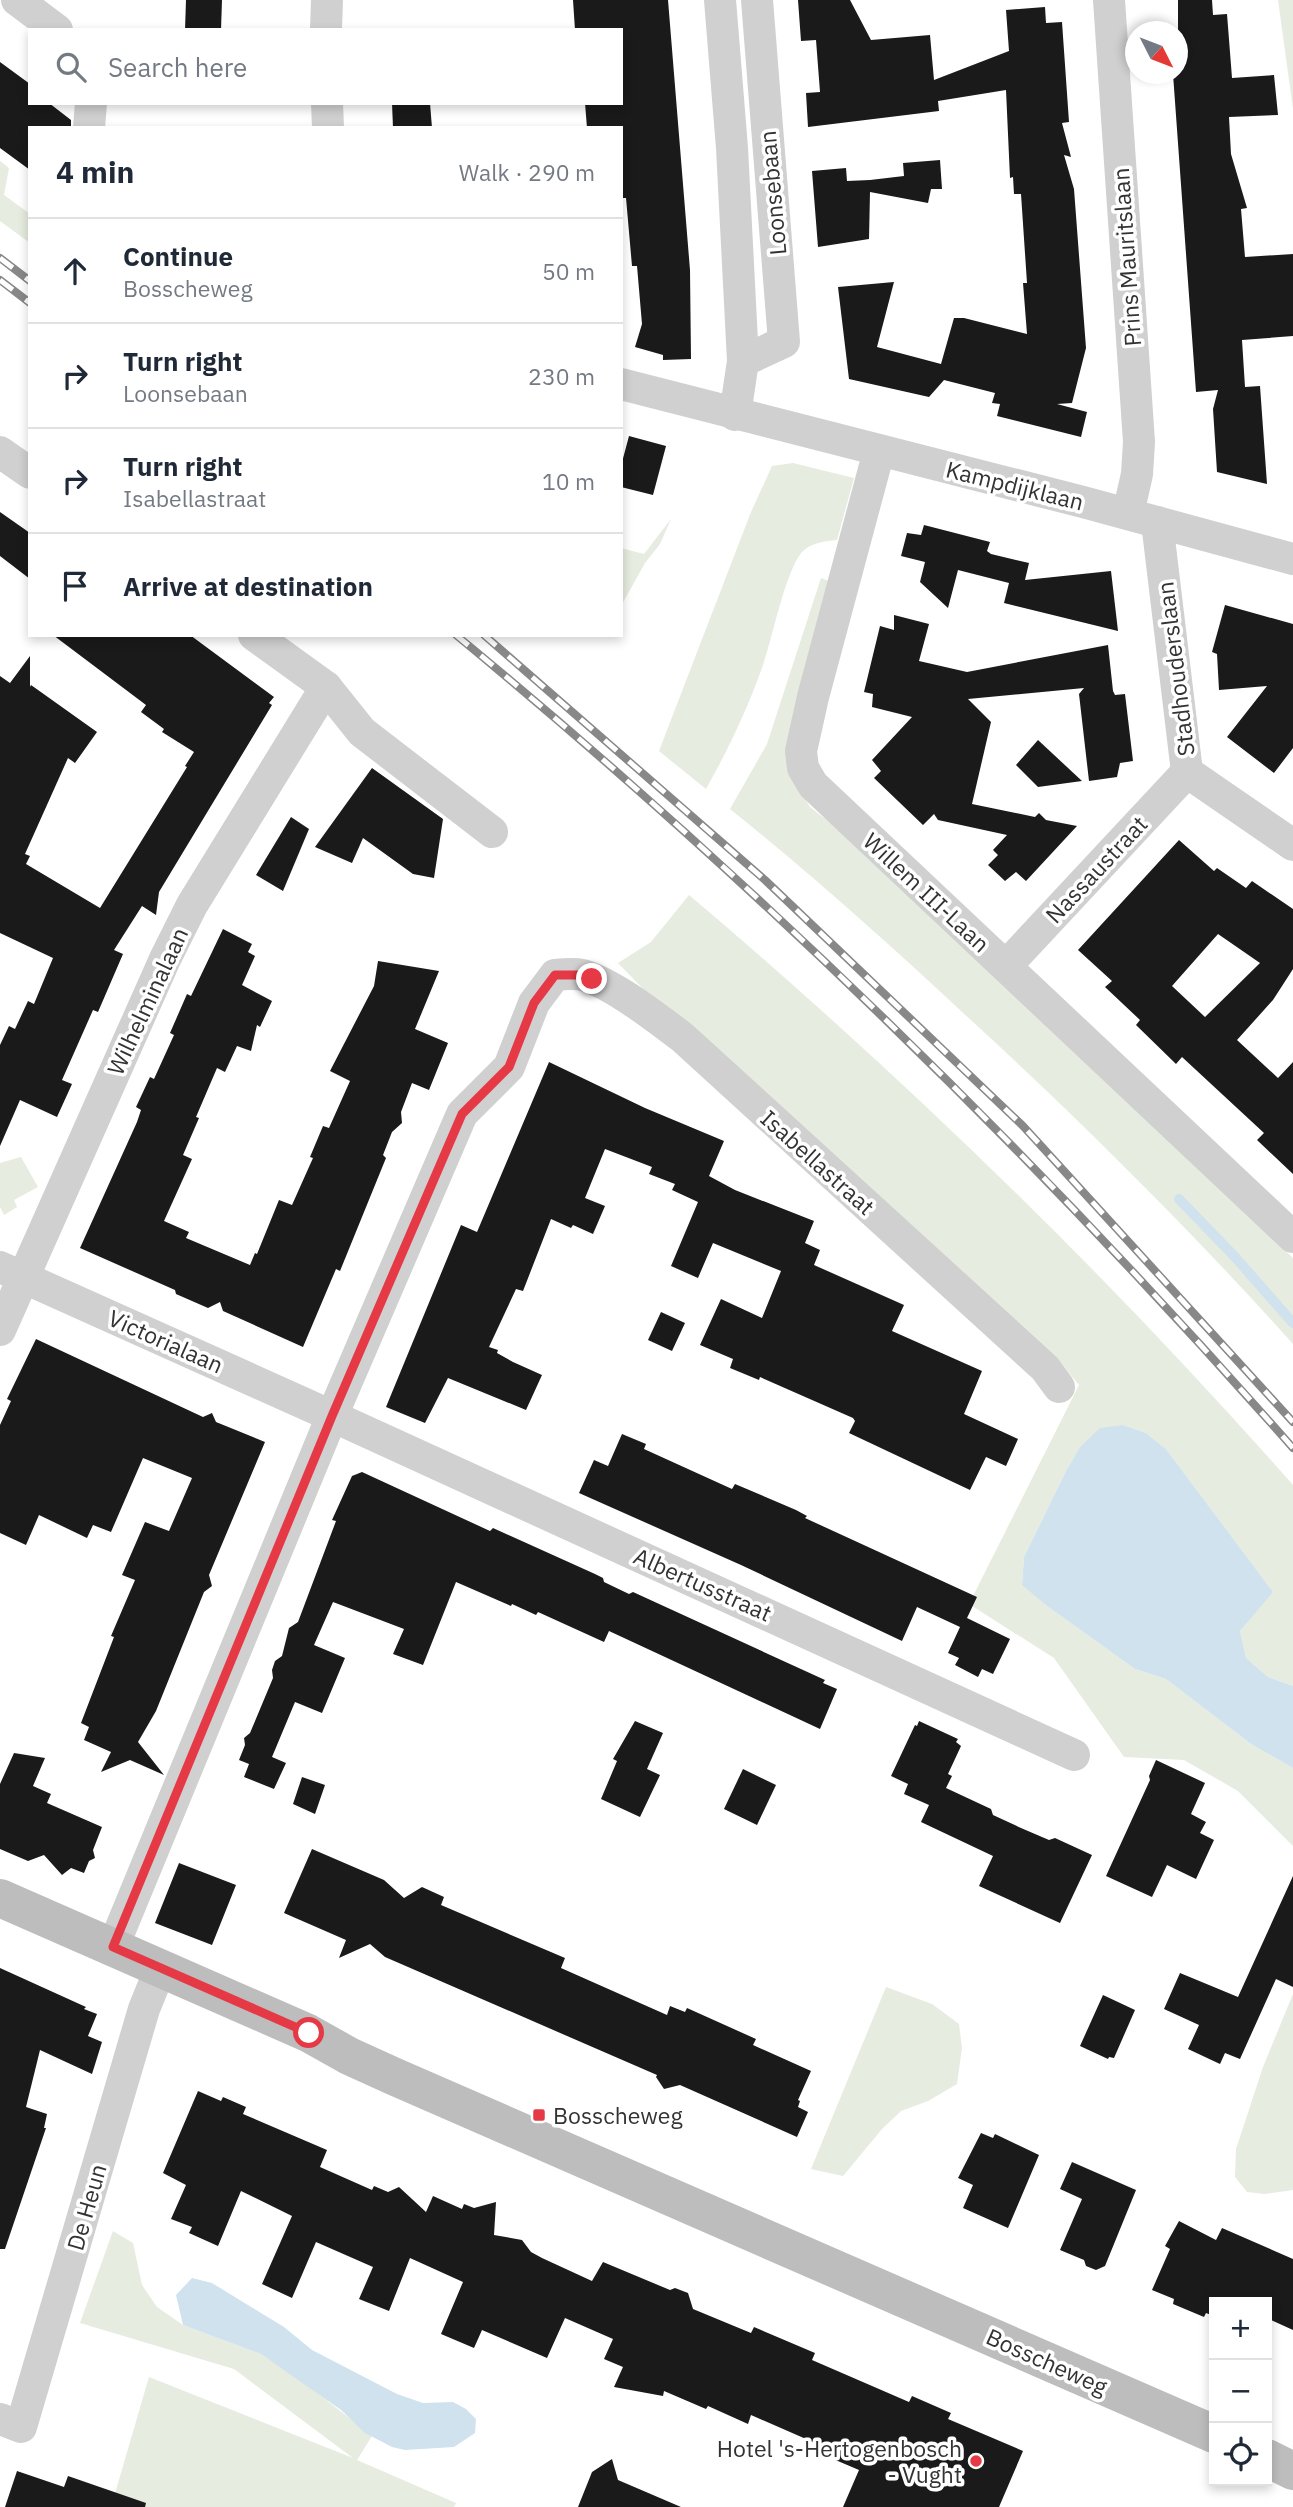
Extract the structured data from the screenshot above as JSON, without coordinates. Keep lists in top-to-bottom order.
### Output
{
  "streets": {
    "main road": ["Bosscheweg"],
    "street": [
      "Loonsebaan",
      "Prins Mauritslaan",
      "Kampdijklaan",
      "Stadhouderslaan",
      "Nassaustraat",
      "Willem III-Laan",
      "Wilhelminalaan",
      "Isabellastraat",
      "Victorialaan",
      "Albertusstraat",
      "De Heun"
    ]
  },
  "crossings": [
    ["Loonsebaan", "Kampdijklaan"],
    ["Prins Mauritslaan", "Kampdijklaan"],
    ["Prins Mauritslaan", "Stadhouderslaan"],
    ["Kampdijklaan", "Stadhouderslaan"],
    ["Kampdijklaan", "Willem III-Laan"],
    ["Stadhouderslaan", "Nassaustraat"],
    ["Nassaustraat", "Willem III-Laan"],
    ["Wilhelminalaan", "Victorialaan"],
    ["Isabellastraat", "Victorialaan"],
    ["Isabellastraat", "Albertusstraat"],
    ["Victorialaan", "Albertusstraat"],
    ["De Heun", "Bosscheweg"]
  ],
  "places": {
    "transit": ["Bosscheweg"],
    "other": ["Hotel 's-Hertogenbosch - Vught"]
  },
  "north": "bottom right",
  "page": {
    "search": "Search here",
    "heading": ["4 min", "Walk · 290 m"],
    "list": [
      ["Continue", "Bosscheweg", "50 m"],
      ["Turn right", "Loonsebaan", "230 m"],
      ["Turn right", "Isabellastraat", "10 m"],
      "Arrive at destination"
    ],
    "map_buttons": ["+", "−"]
  }
}
